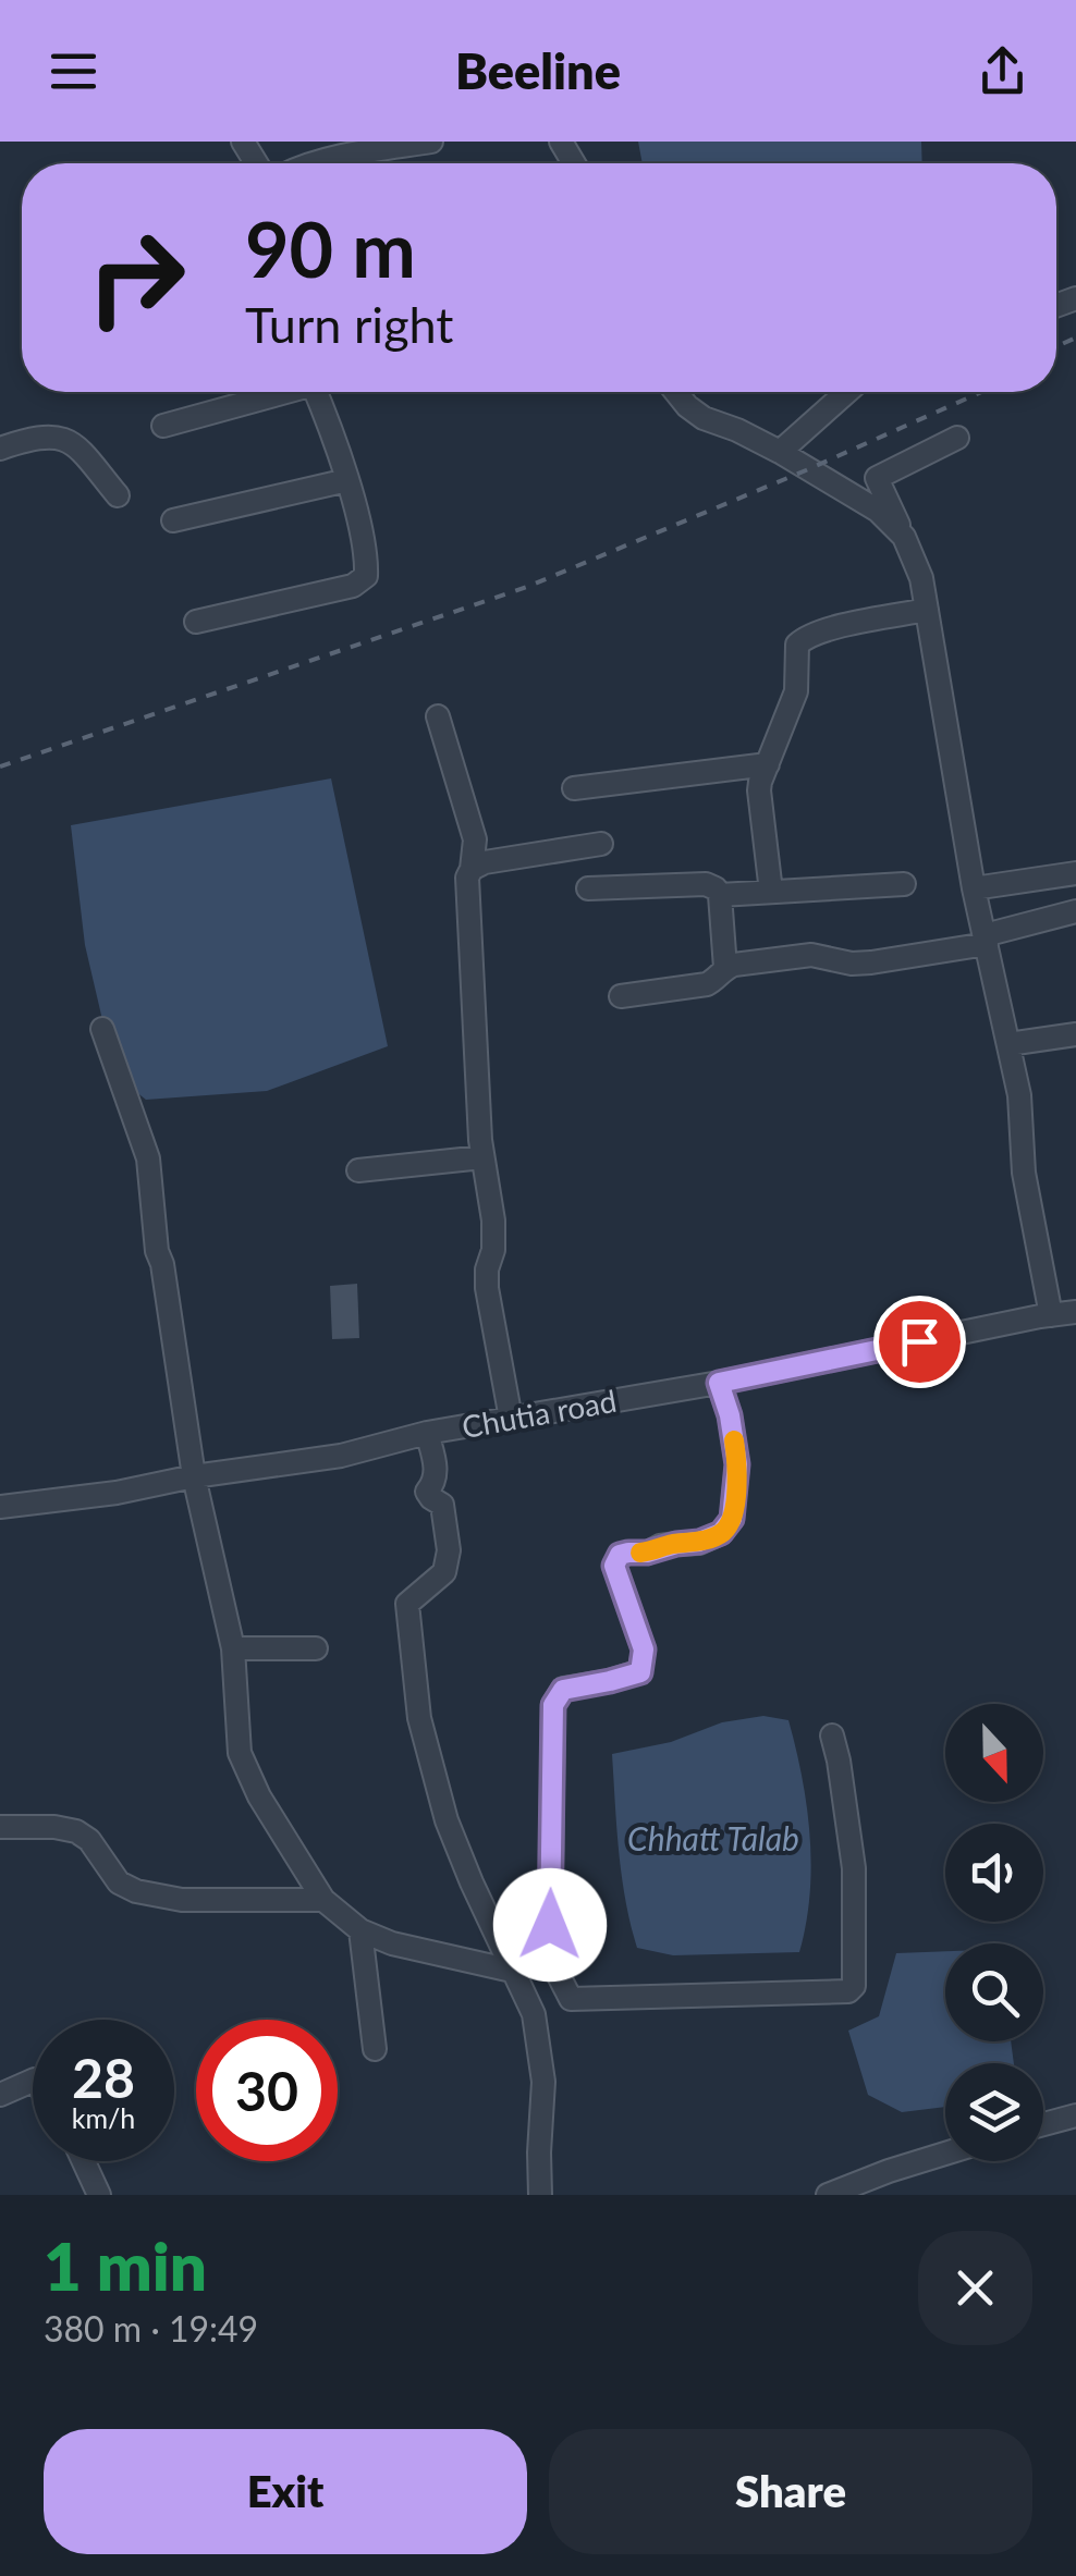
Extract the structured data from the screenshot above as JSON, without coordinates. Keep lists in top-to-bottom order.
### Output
{
  "streets": {
    "street": ["Chutia road"]
  },
  "water": ["Chhatt Talab"],
  "north": "bottom",
  "page": {
    "header": "Beeline",
    "turn": ["90 m", "Turn right"],
    "speed": "28 km/h",
    "limit": "30",
    "heading": ["1 min", "380 m · 19:49"],
    "buttons": ["Exit", "Share"]
  }
}
